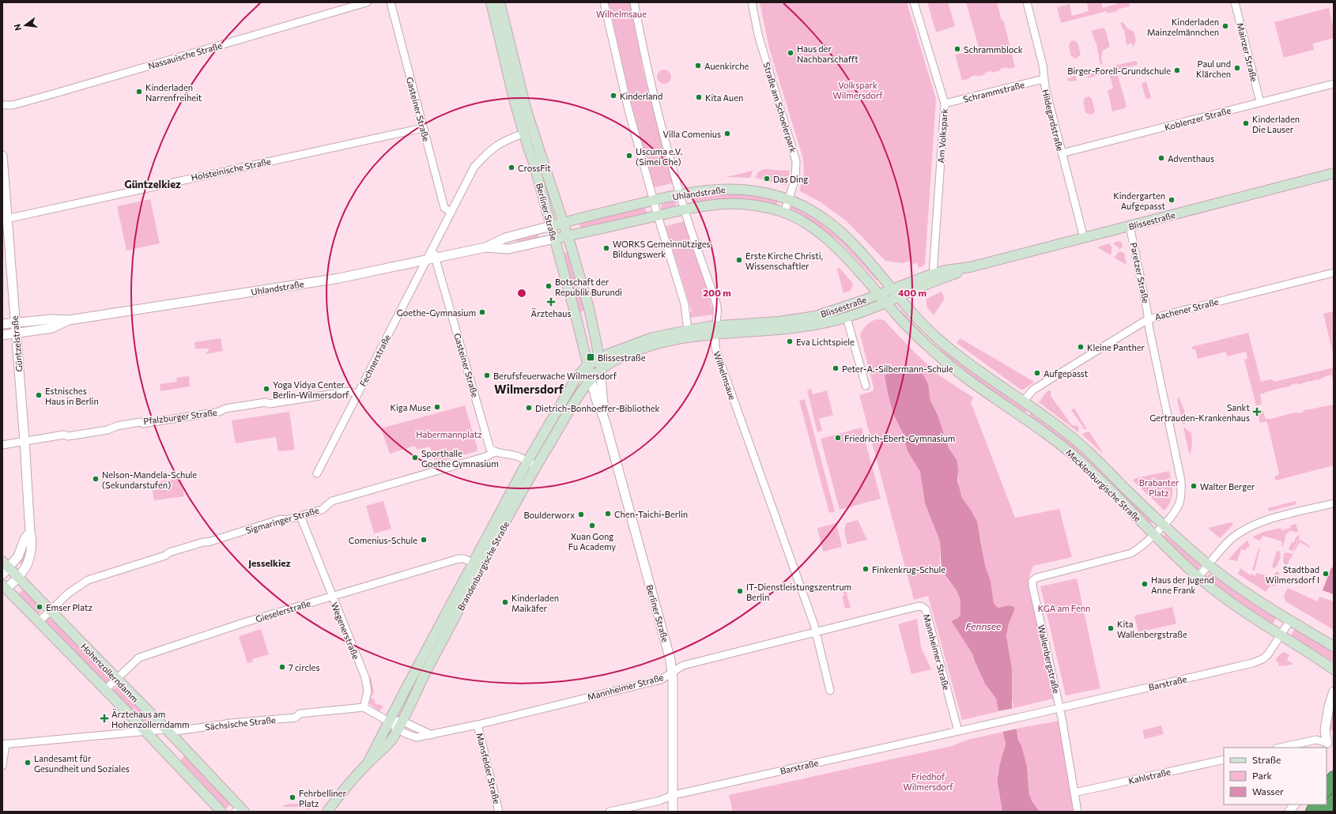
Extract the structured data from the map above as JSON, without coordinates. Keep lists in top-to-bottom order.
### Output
{
  "streets": {
    "main road": [
      "Uhlandstraße",
      "Berliner Straße",
      "Blissestraße",
      "Mecklenburgische Straße",
      "Brandenburgische Straße",
      "Hohenzollerndamm"
    ],
    "street": [
      "Mainzer Straße",
      "Nassauische Straße",
      "Schrammstraße",
      "Straße am Schoelerpark",
      "Gasteiner Straße",
      "Koblenzer Straße",
      "Hildegardstraße",
      "Am Volkspark",
      "Holsteinische Straße",
      "Paretzer Straße",
      "Aachener Straße",
      "Güntzelstraße",
      "Fechnerstraße",
      "Wilhelmsaue",
      "Pfalzburger Straße",
      "Sigmaringer Straße",
      "Gieselerstraße",
      "Wegenerstraße",
      "Mannheimer Straße",
      "Wallenbergstraße",
      "Barstraße",
      "Sächsische Straße",
      "Mansfelder Straße",
      "Kahlstraße"
    ]
  },
  "crossings": [
    ["Mainzer Straße", "Koblenzer Straße"],
    ["Schrammstraße", "Hildegardstraße"],
    ["Schrammstraße", "Am Volkspark"],
    ["Straße am Schoelerpark", "Uhlandstraße"],
    ["Gasteiner Straße", "Holsteinische Straße"],
    ["Gasteiner Straße", "Uhlandstraße"],
    ["Gasteiner Straße", "Fechnerstraße"],
    ["Gasteiner Straße", "Sigmaringer Straße"],
    ["Koblenzer Straße", "Hildegardstraße"],
    ["Hildegardstraße", "Blissestraße"],
    ["Am Volkspark", "Blissestraße"],
    ["Holsteinische Straße", "Güntzelstraße"],
    ["Uhlandstraße", "Berliner Straße"],
    ["Uhlandstraße", "Blissestraße"],
    ["Uhlandstraße", "Güntzelstraße"],
    ["Uhlandstraße", "Fechnerstraße"],
    ["Uhlandstraße", "Wilhelmsaue"],
    ["Uhlandstraße", "Mecklenburgische Straße"],
    ["Berliner Straße", "Blissestraße"],
    ["Berliner Straße", "Brandenburgische Straße"],
    ["Berliner Straße", "Mannheimer Straße"],
    ["Berliner Straße", "Barstraße"],
    ["Blissestraße", "Paretzer Straße"],
    ["Blissestraße", "Wilhelmsaue"],
    ["Blissestraße", "Mecklenburgische Straße"],
    ["Blissestraße", "Brandenburgische Straße"],
    ["Paretzer Straße", "Aachener Straße"],
    ["Paretzer Straße", "Mecklenburgische Straße"],
    ["Paretzer Straße", "Wallenbergstraße"],
    ["Aachener Straße", "Mecklenburgische Straße"],
    ["Güntzelstraße", "Pfalzburger Straße"],
    ["Güntzelstraße", "Hohenzollerndamm"],
    ["Fechnerstraße", "Pfalzburger Straße"],
    ["Wilhelmsaue", "Mannheimer Straße"],
    ["Mecklenburgische Straße", "Wallenbergstraße"],
    ["Mecklenburgische Straße", "Barstraße"],
    ["Sigmaringer Straße", "Wegenerstraße"],
    ["Sigmaringer Straße", "Hohenzollerndamm"],
    ["Brandenburgische Straße", "Gieselerstraße"],
    ["Brandenburgische Straße", "Mannheimer Straße"],
    ["Gieselerstraße", "Wegenerstraße"],
    ["Gieselerstraße", "Hohenzollerndamm"],
    ["Wegenerstraße", "Sächsische Straße"],
    ["Mannheimer Straße", "Barstraße"],
    ["Mannheimer Straße", "Mansfelder Straße"],
    ["Wallenbergstraße", "Barstraße"],
    ["Wallenbergstraße", "Kahlstraße"],
    ["Hohenzollerndamm", "Sächsische Straße"]
  ],
  "districts": ["Güntzelkiez", "Wilmersdorf", "Jesselkiez"],
  "water": ["Fennsee"],
  "parks": [
    "Wilhelmsaue",
    "Volkspark Wilmersdorf",
    "Habermannplatz",
    "Brabanter Platz",
    "KGA am Fenn",
    "Friedhof Wilmersdorf"
  ],
  "places": {
    "other": [
      "Kinderladen Mainzelmännchen",
      "Schrammblock",
      "Haus der Nachbarschafft",
      "Auenkirche",
      "Paul und Klärchen",
      "Birger-Forell-Grundschule",
      "Kinderladen Narrenfreiheit",
      "Kinderland",
      "Kita Auen",
      "Kinderladen Die Lauser",
      "Villa Comenius",
      "Uscuma e.V. (Simei Che)",
      "Adventhaus",
      "CrossFit",
      "Das Ding",
      "Kindergarten Aufgepasst",
      "WORKS Gemeinnütziges Bildungswerk",
      "Erste Kirche Christi, Wissenschaftler",
      "Botschaft der Republik Burundi",
      "Goethe-Gymnasium",
      "Eva Lichtspiele",
      "Kleine Panther",
      "Peter-A.-Silbermann-Schule",
      "Aufgepasst",
      "Berufsfeuerwache Wilmersdorf",
      "Yoga Vidya Center Berlin-Wilmersdorf",
      "Estnisches Haus in Berlin",
      "Kiga Muse",
      "Dietrich-Bonhoeffer-Bibliothek",
      "Friedrich-Ebert-Gymnasium",
      "Sporthalle Goethe Gymnasium",
      "Nelson-Mandela-Schule (Sekundarstufen)",
      "Walter Berger",
      "Chen-Taichi-Berlin",
      "Boulderworx",
      "Xuan Gong Fu Academy",
      "Comenius-Schule",
      "Finkenkrug-Schule",
      "Stadtbad Wilmersdorf I",
      "Haus der Jugend Anne Frank",
      "IT-Dienstleistungszentrum Berlin",
      "Kinderladen Maikäfer",
      "Emser Platz",
      "Kita Wallenbergstraße",
      "7 circles",
      "Landesamt für Gesundheit und Soziales",
      "Fehrbelliner Platz"
    ],
    "health": ["Ärztehaus", "Sankt Gertrauden-Krankenhaus", "Ärztehaus am Hohenzollerndamm"],
    "transit": ["Blissestraße"]
  },
  "legend": ["Straße", "Park", "Wasser"],
  "north": "left",
  "rings": ["200 m", "400 m"]
}
